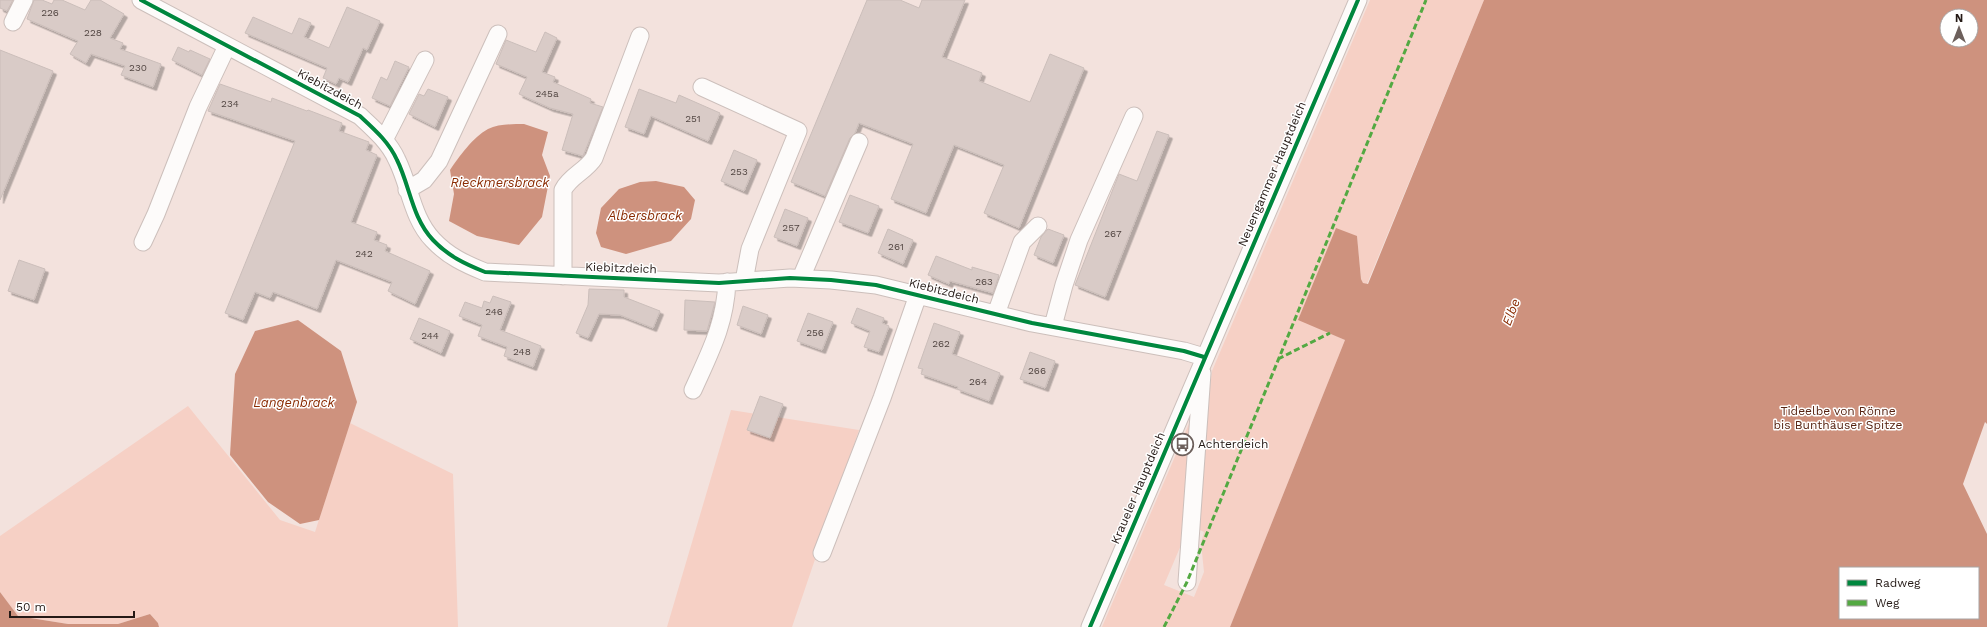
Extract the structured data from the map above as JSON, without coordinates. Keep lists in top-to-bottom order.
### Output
{
  "streets": {
    "street": ["Kiebitzdeich", "Neuengammer Hauptdeich", "Kraueler Hauptdeich"]
  },
  "crossings": [
    ["Kiebitzdeich", "Neuengammer Hauptdeich"],
    ["Kiebitzdeich", "Kraueler Hauptdeich"],
    ["Neuengammer Hauptdeich", "Kraueler Hauptdeich"]
  ],
  "water": [
    "Rieckmersbrack",
    "Albersbrack",
    "Elbe",
    "Langenbrack"
  ],
  "parks": ["Tideelbe von Rönne bis Bunthäuser Spitze"],
  "places": {
    "bus stop": ["Achterdeich"]
  },
  "house_numbers": [
    "226",
    "228",
    "230",
    "245a",
    "234",
    "251",
    "253",
    "257",
    "267",
    "261",
    "242",
    "263",
    "246",
    "256",
    "244",
    "262",
    "248",
    "266",
    "264"
  ],
  "legend": ["Radweg", "Weg"],
  "scale_bar": "50 m",
  "north": "top"
}
